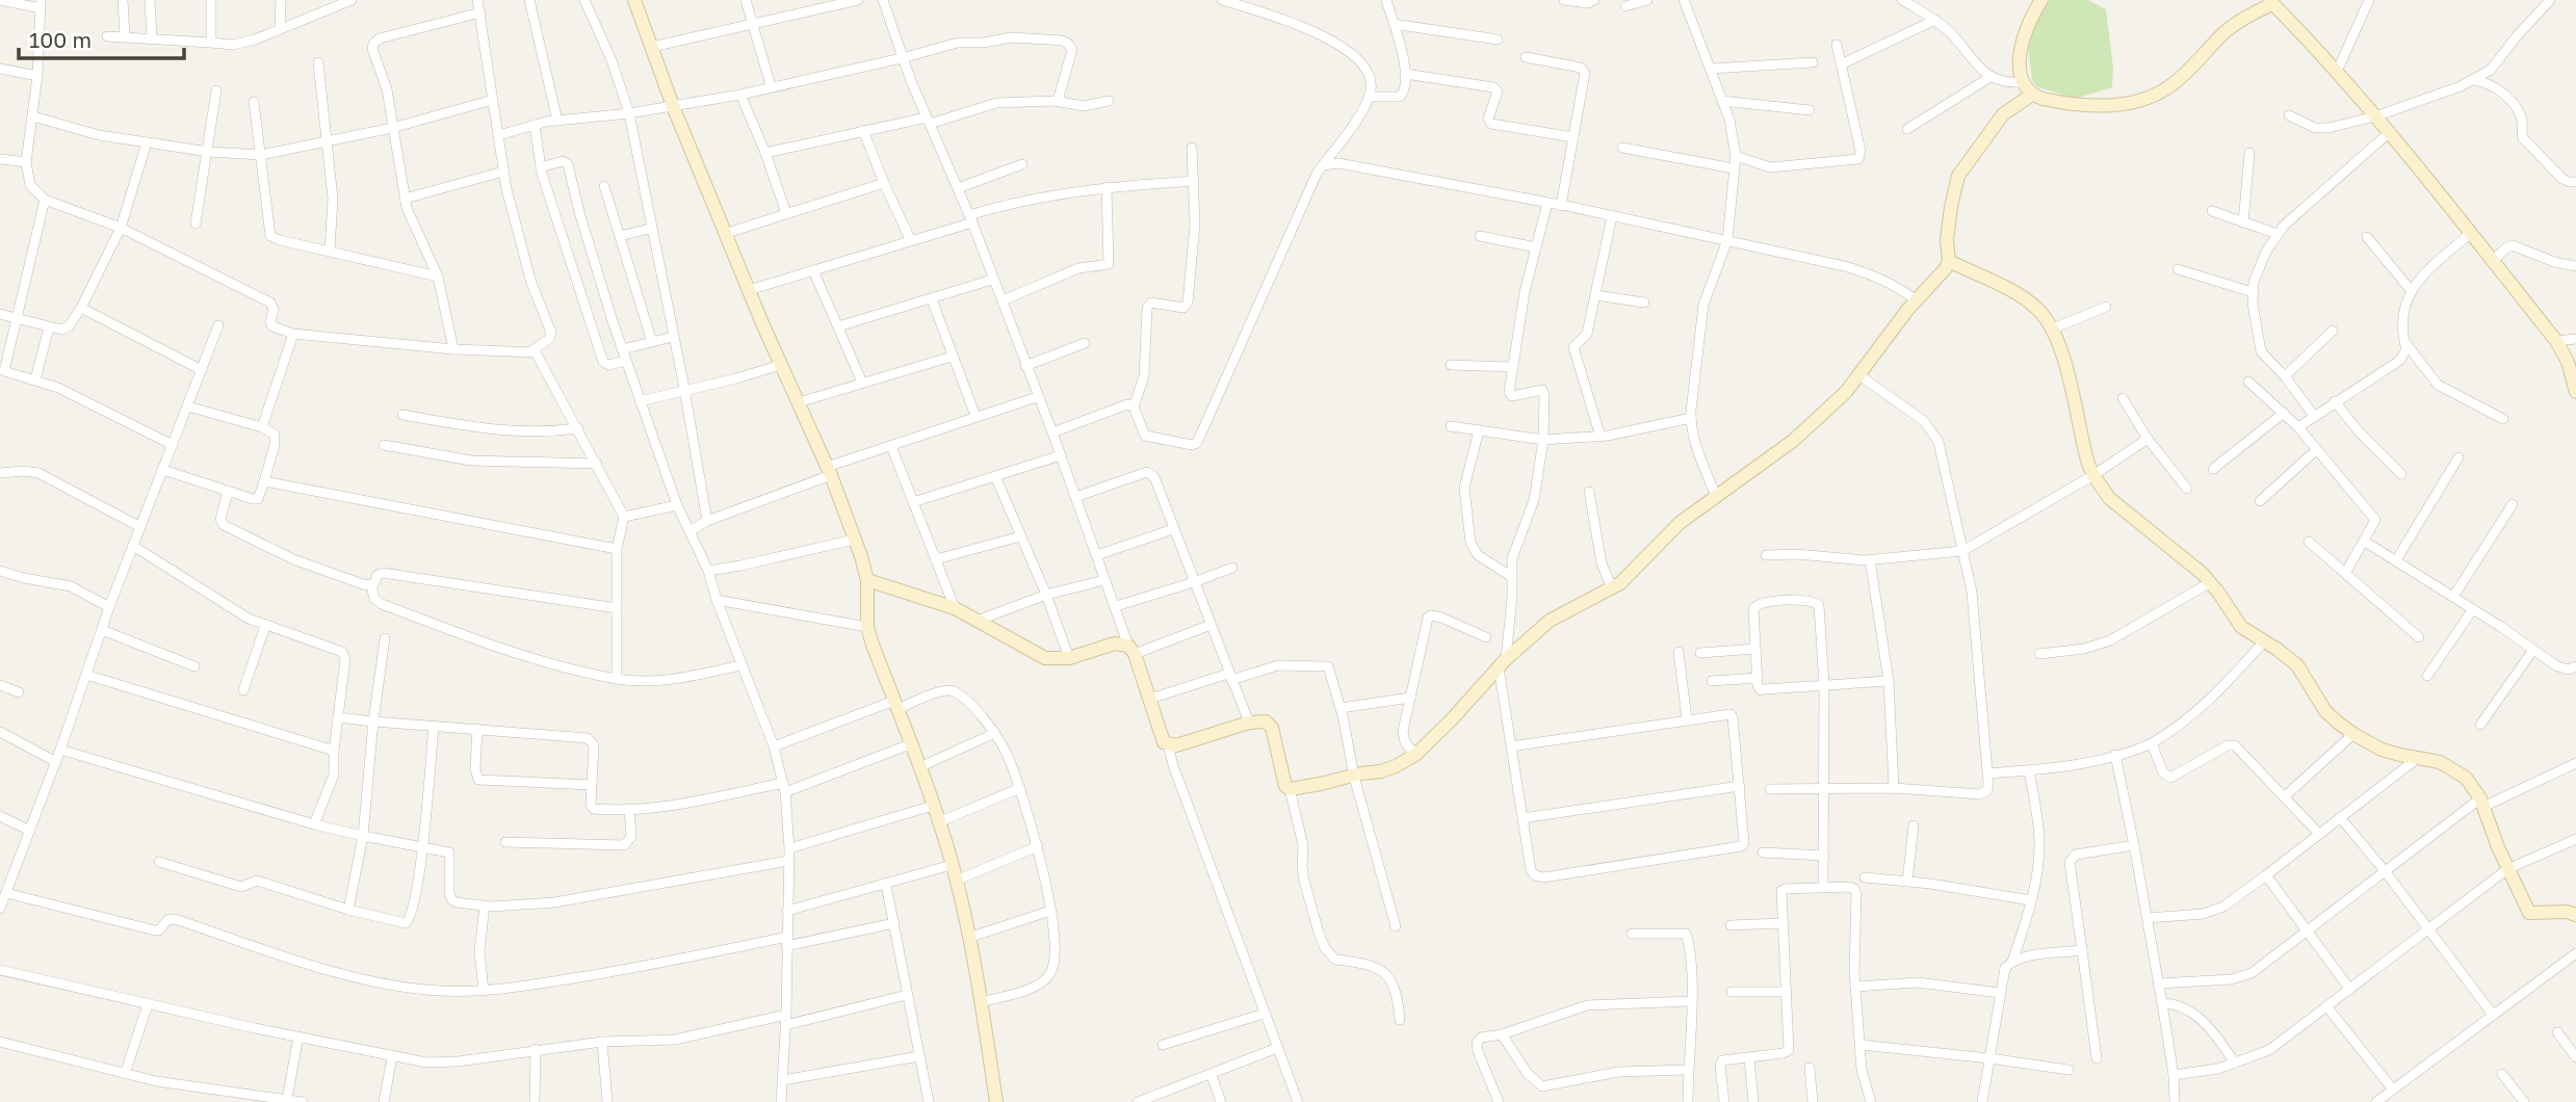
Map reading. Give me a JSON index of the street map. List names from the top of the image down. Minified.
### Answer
{"scale_bar":"100 m"}
